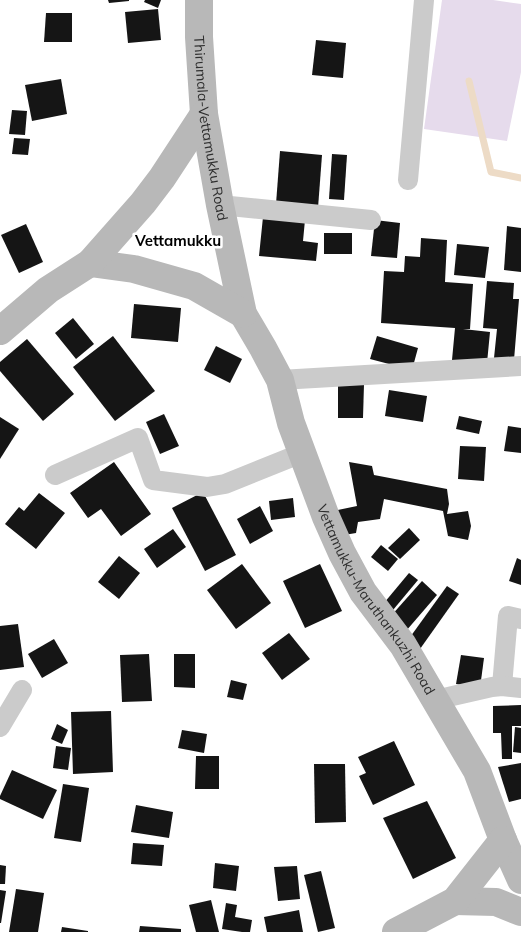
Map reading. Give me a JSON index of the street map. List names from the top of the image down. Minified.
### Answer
{"streets":{"main road":["Thirumala-Vettamukku Road","Vettamukku-Maruthankuzhi Road"]},"crossings":[["Thirumala-Vettamukku Road","Vettamukku-Maruthankuzhi Road"]],"districts":["Vettamukku"]}
